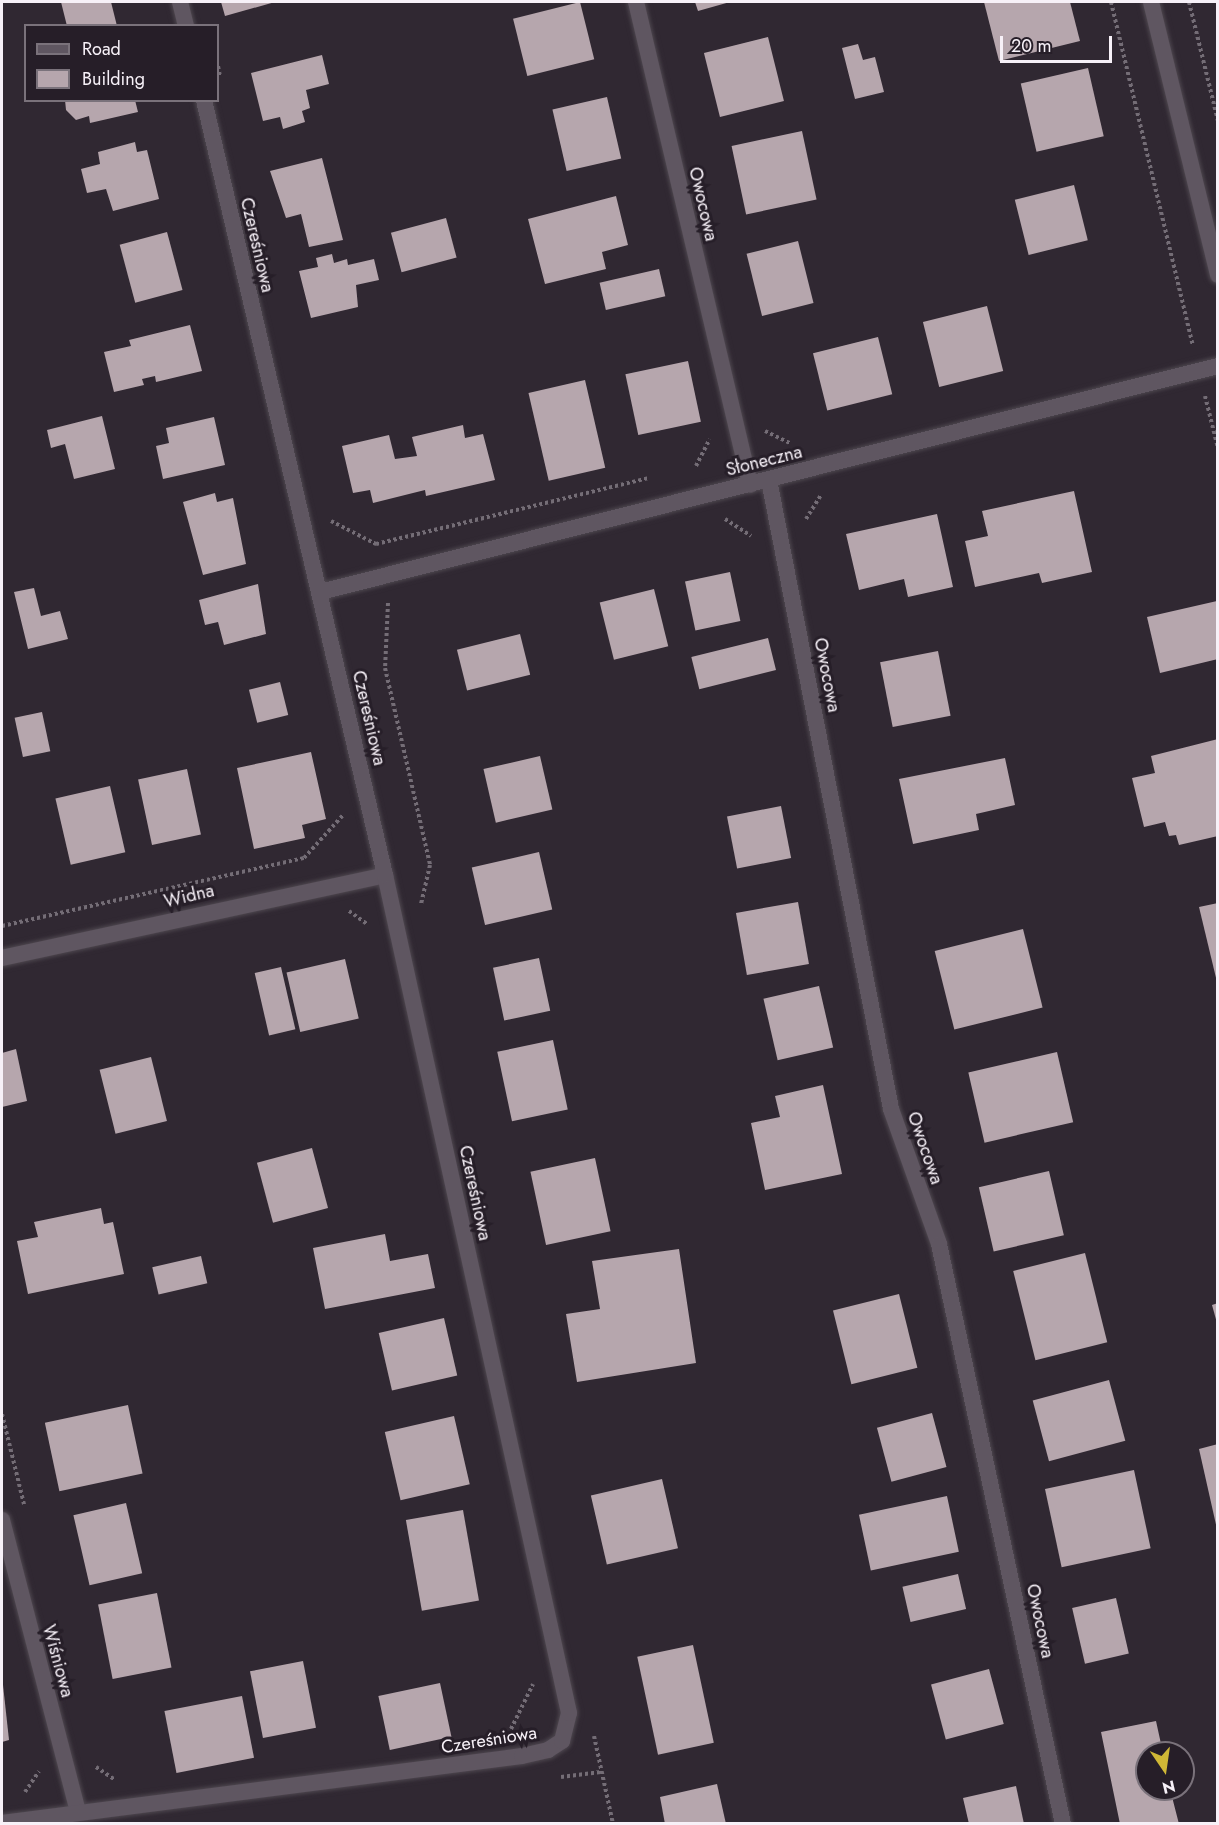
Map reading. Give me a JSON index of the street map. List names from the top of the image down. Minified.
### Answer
{"streets":{"street":["Owocowa","Czereśniowa","Słoneczna","Widna","Wiśniowa"]},"crossings":[["Owocowa","Słoneczna"],["Czereśniowa","Słoneczna"],["Czereśniowa","Widna"],["Czereśniowa","Wiśniowa"]],"legend":["Road","Building"],"scale_bar":"20 m","north":"bottom"}
